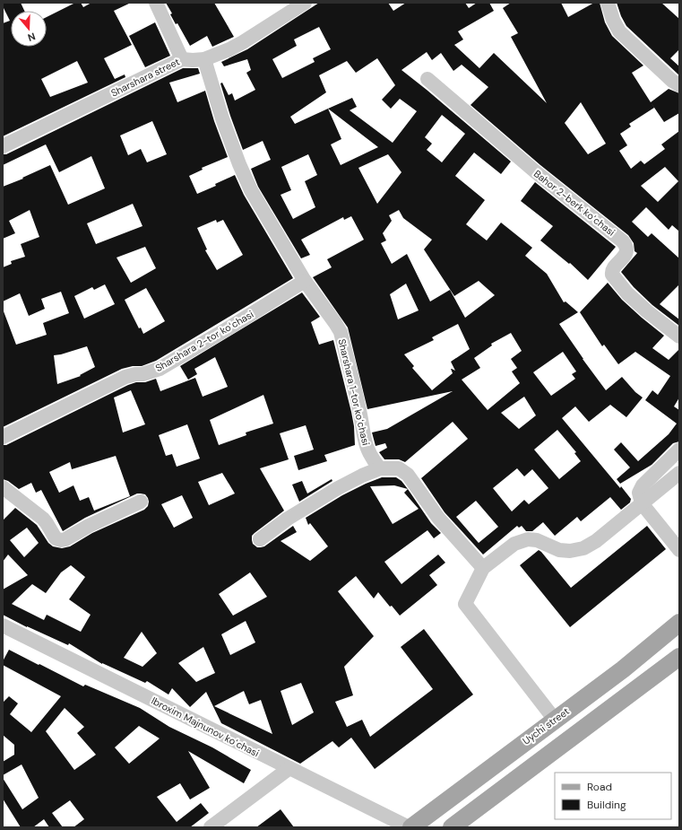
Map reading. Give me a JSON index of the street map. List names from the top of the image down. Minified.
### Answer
{"streets":{"main road":["Uychi street"],"street":["Sharshara street","Bahor 2-berk koʻchasi","Sharshara 2-tor koʻchasi","Sharshara 1-tor koʻchasi","Ibroxim Majnunov koʻchasi"]},"crossings":[["Sharshara street","Sharshara 1-tor koʻchasi"],["Sharshara 2-tor koʻchasi","Sharshara 1-tor koʻchasi"],["Uychi street","Ibroxim Majnunov koʻchasi"]],"legend":["Road","Building"],"north":"bottom"}
